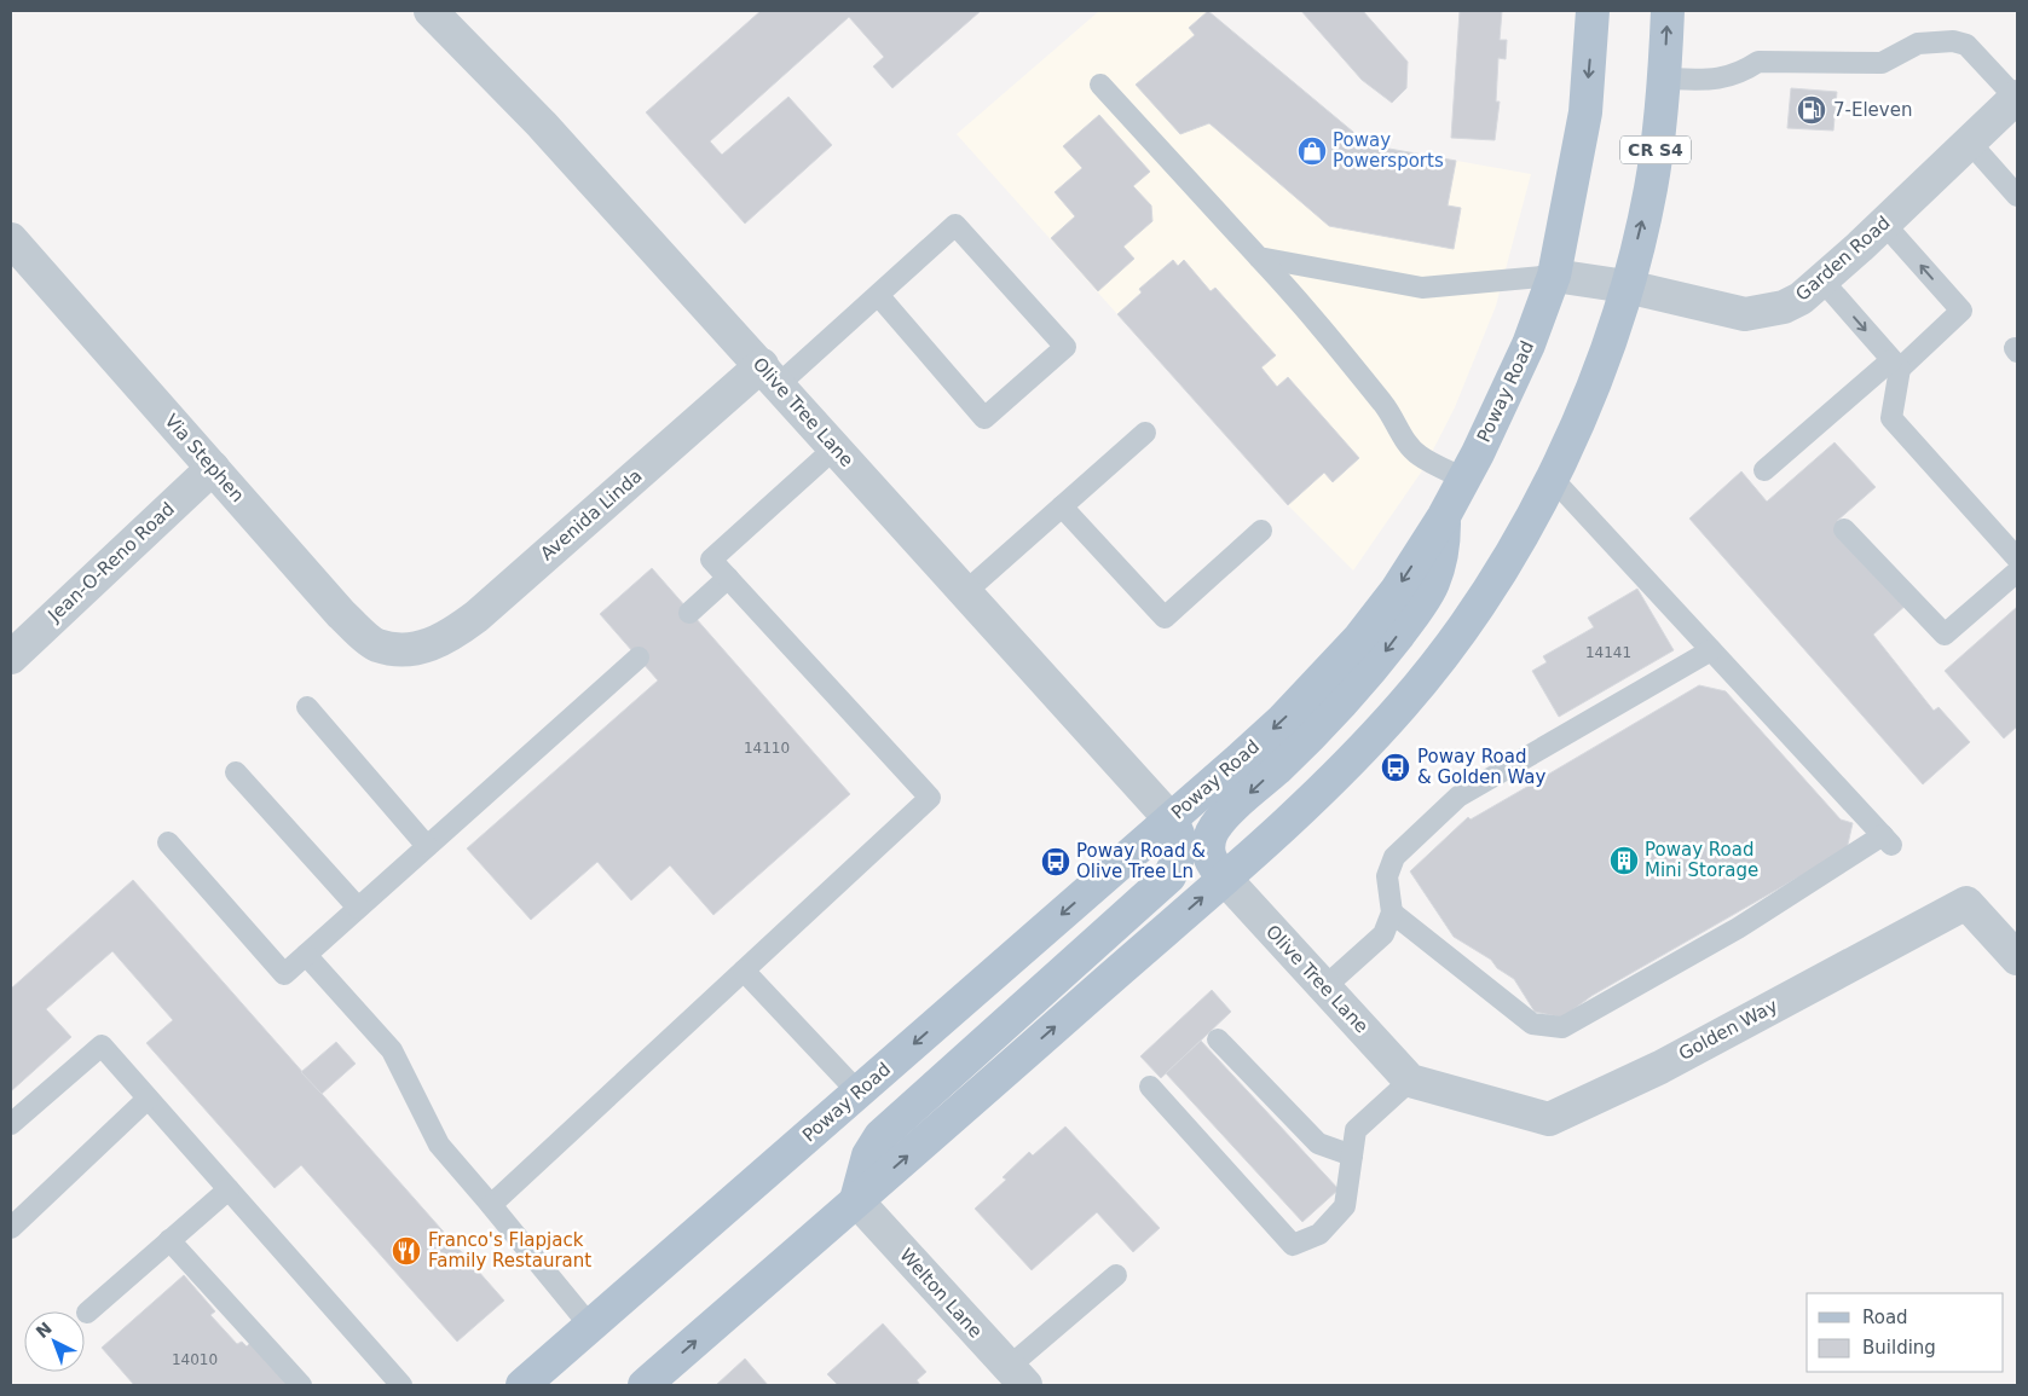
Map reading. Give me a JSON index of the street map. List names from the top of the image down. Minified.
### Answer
{"streets":{"main road":["CR S4","Poway Road"],"street":["Garden Road","Olive Tree Lane","Via Stephen","Avenida Linda","Jean-O-Reno Road","Golden Way","Welton Lane"]},"crossings":[["CR S4","Garden Road"],["CR S4","Olive Tree Lane"],["CR S4","Welton Lane"],["Garden Road","Poway Road"],["Poway Road","Olive Tree Lane"],["Olive Tree Lane","Avenida Linda"],["Olive Tree Lane","Golden Way"],["Via Stephen","Avenida Linda"],["Via Stephen","Jean-O-Reno Road"]],"places":{"fuel station":["7-Eleven"],"shop":["Poway Powersports"],"bus stop":["Poway Road & Golden Way","Poway Road & Olive Tree Ln"],"building":["Poway Road Mini Storage"],"restaurant":["Franco's Flapjack Family Restaurant"]},"house_numbers":["14141","14110","14010"],"legend":["Road","Building"],"north":"top left"}
